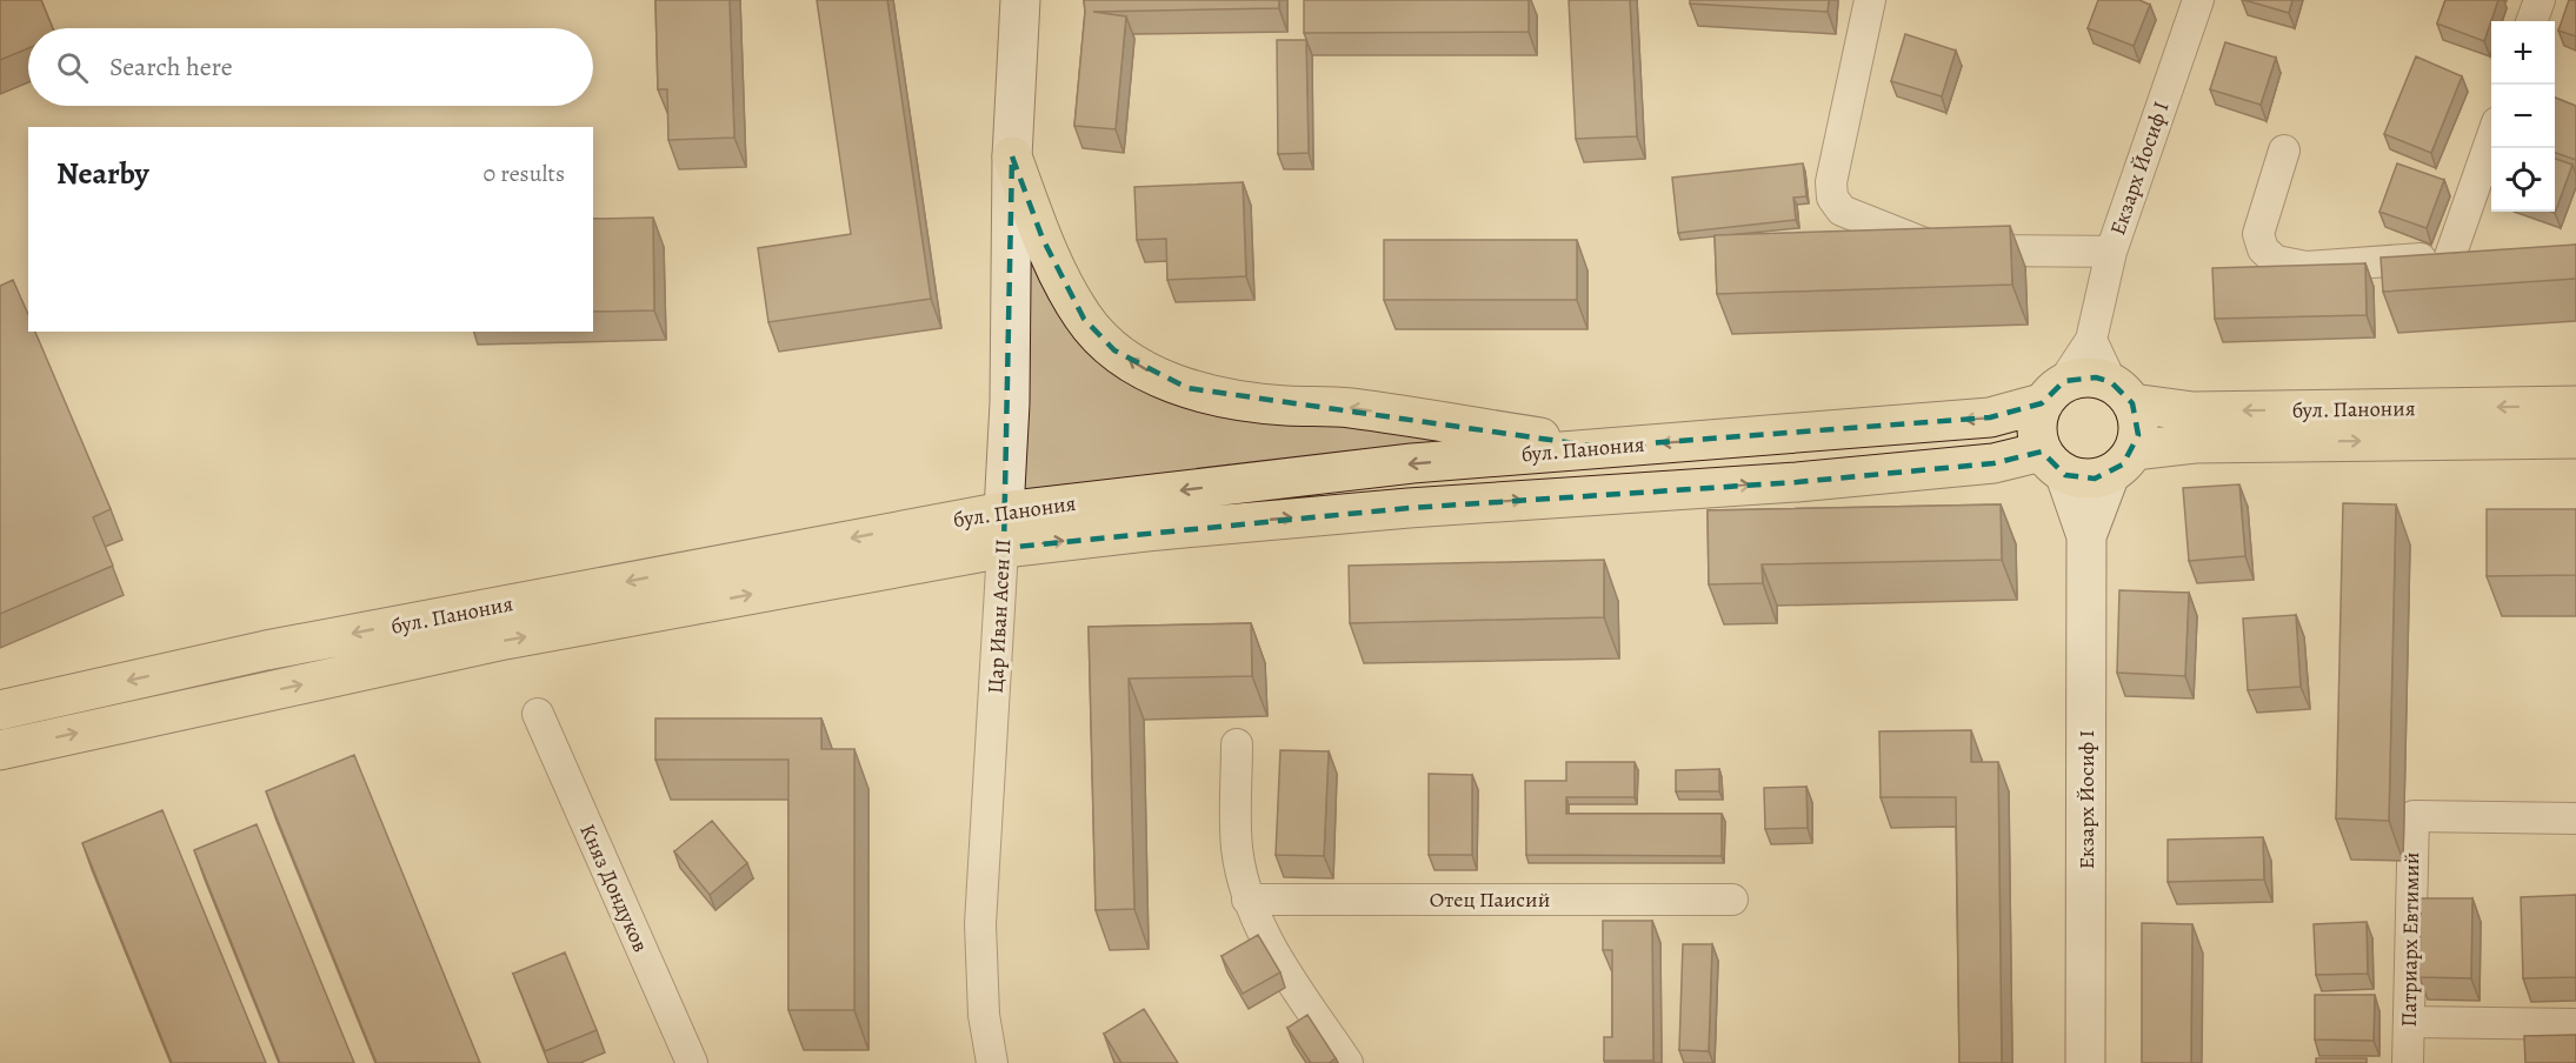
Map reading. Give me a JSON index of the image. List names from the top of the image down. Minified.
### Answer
{"streets":{"main road":["бул. Панония"],"street":["Екзарх Йосиф I","Цар Иван Асен II","Княз Дондуков","Отец Паисий","Патриарх Евтимий"]},"crossings":[["Екзарх Йосиф I","бул. Панония"],["бул. Панония","Цар Иван Асен II"]],"page":{"map_buttons":["+","−"],"search":"Search here","heading":["Nearby","0 results"]}}
